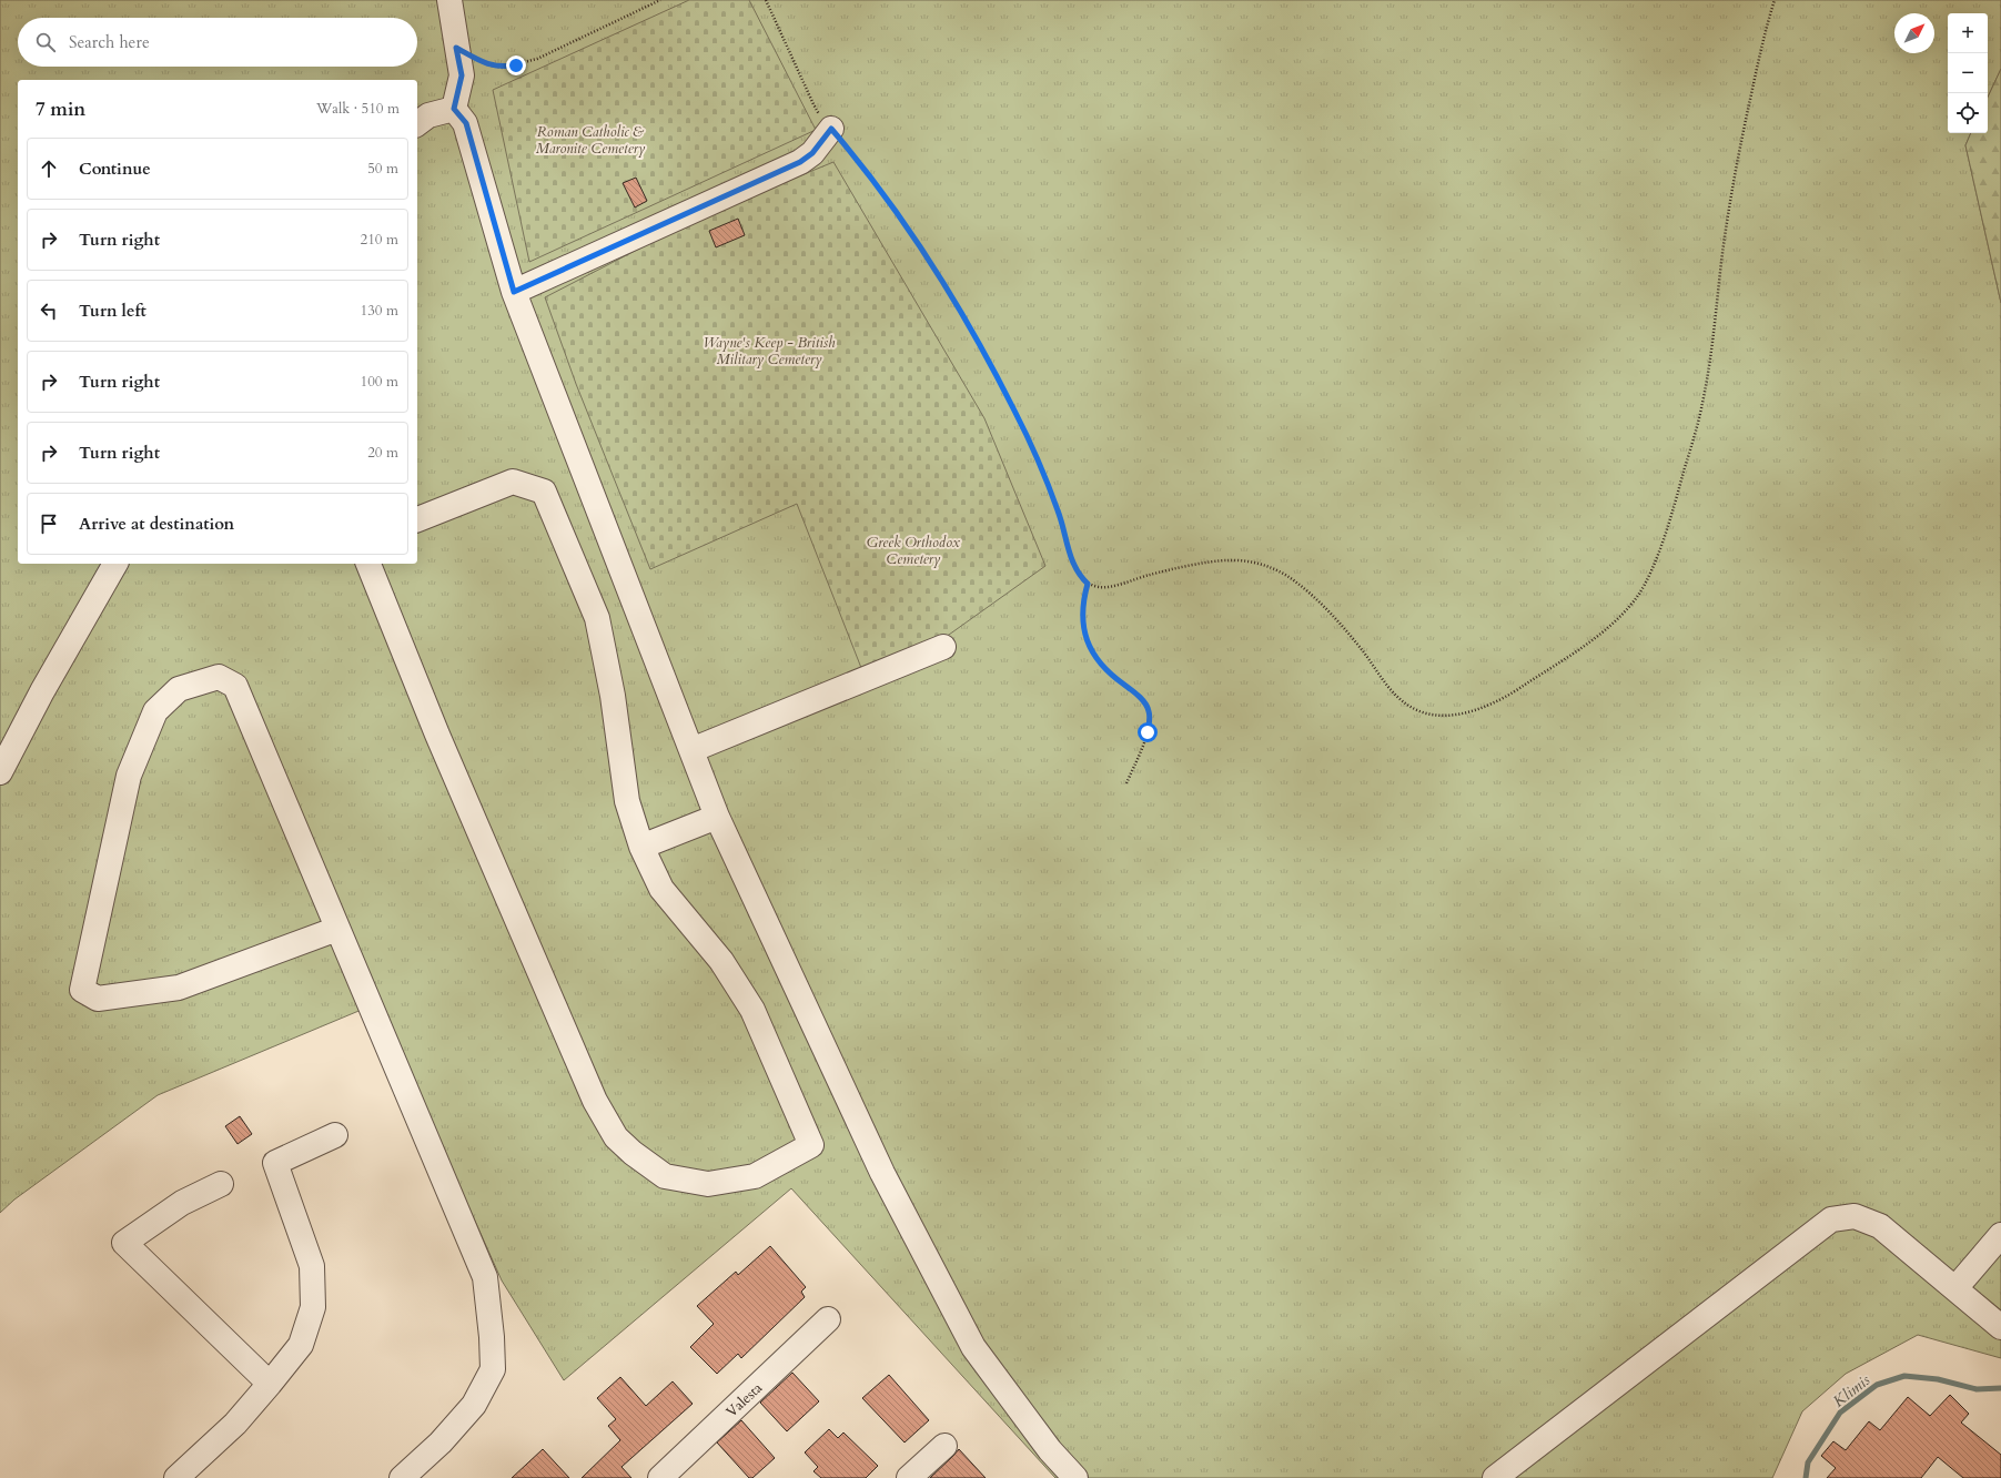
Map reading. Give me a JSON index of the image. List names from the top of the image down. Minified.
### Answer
{"streets":{"street":["Valesta"]},"water":["Klimis"],"parks":["Roman Catholic & Maronite Cemetery","Wayne's Keep - British Military Cemetery","Greek Orthodox Cemetery"],"north":"top right","page":{"map_buttons":["+","−"],"search":"Search here","heading":["7 min","Walk · 510 m"],"list":[["Continue","50 m"],["Turn right","210 m"],["Turn left","130 m"],["Turn right","100 m"],["Turn right","20 m"],"Arrive at destination"]}}
